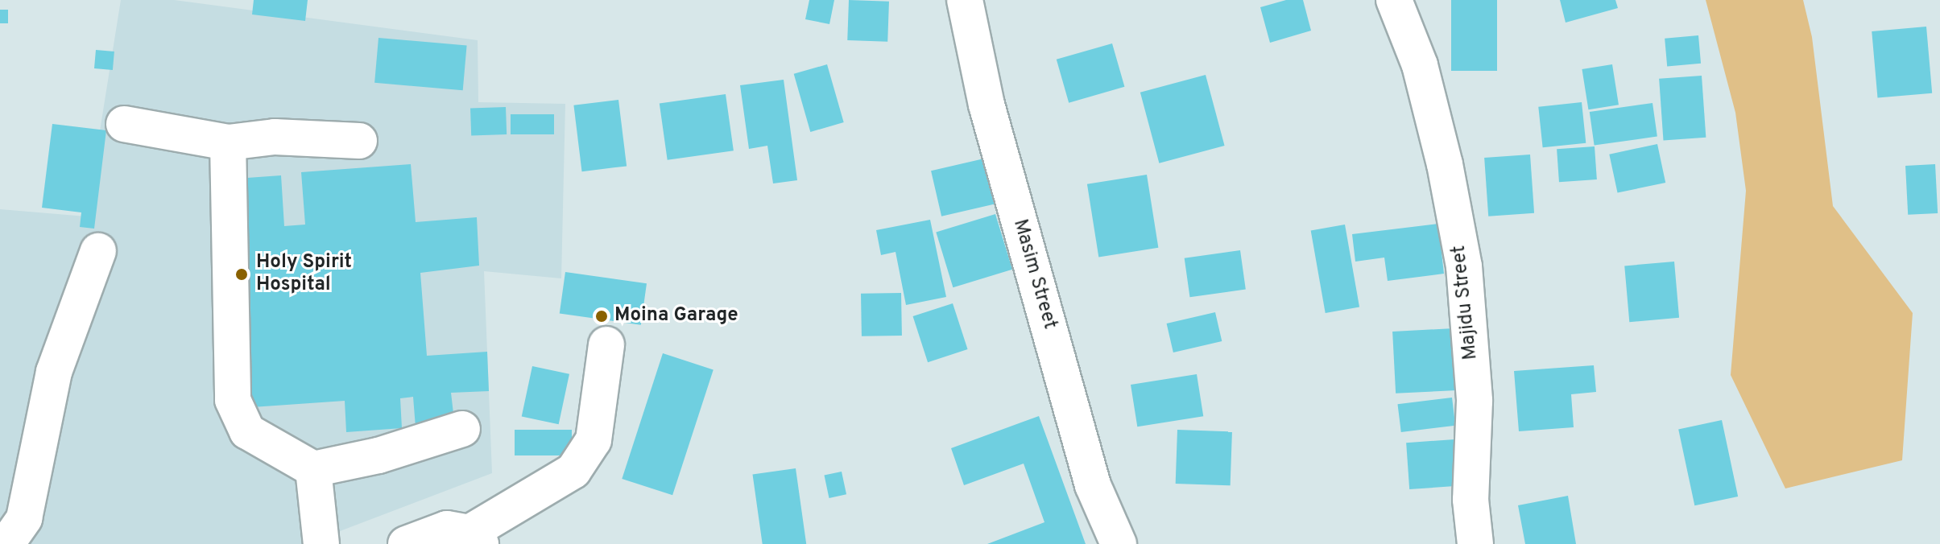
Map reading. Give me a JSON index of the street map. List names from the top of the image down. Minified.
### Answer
{"streets":{"street":["Masim Street","Majidu Street"]},"places":["Holy Spirit Hospital","Moina Garage"]}
